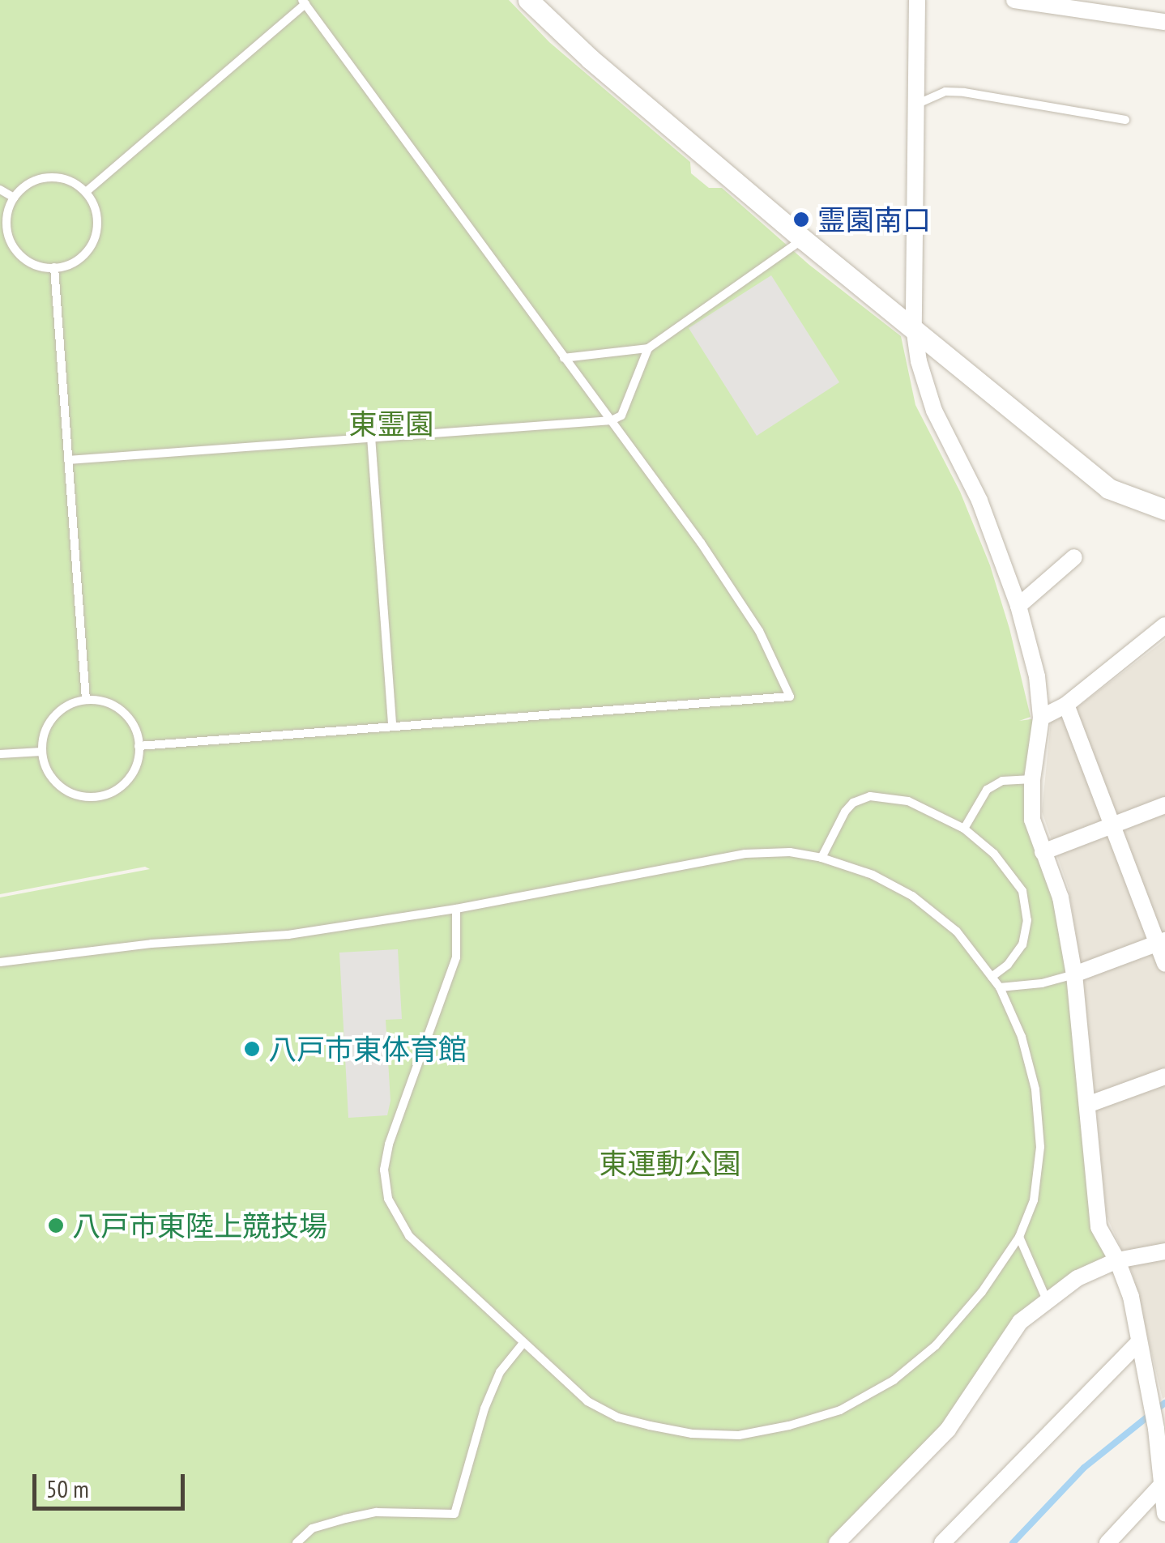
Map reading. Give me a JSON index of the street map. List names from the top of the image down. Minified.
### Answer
{"parks":["東霊園","東運動公園"],"places":["霊園南口","八戸市東体育館","八戸市東陸上競技場"],"scale_bar":"50 m"}
